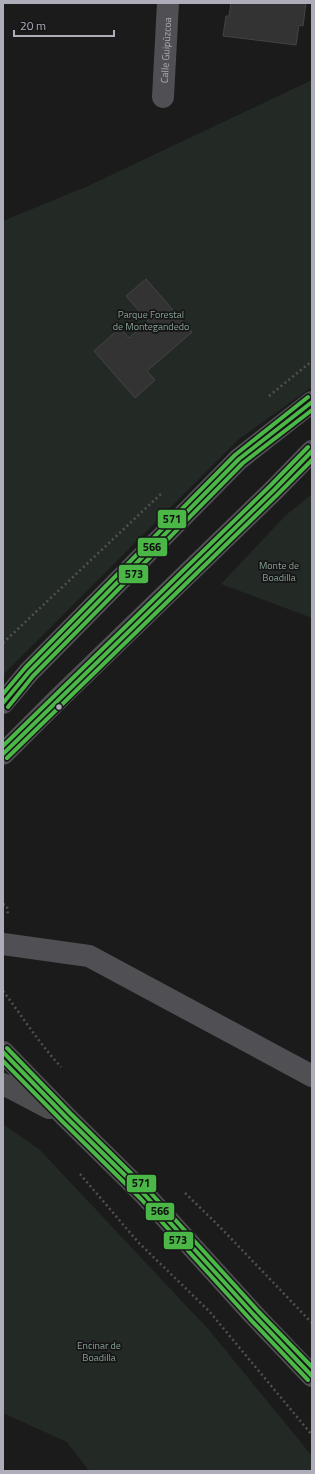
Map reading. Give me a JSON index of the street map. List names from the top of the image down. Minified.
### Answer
{"streets":{"street":["Calle Guipúzcoa"]},"parks":["Parque Forestal de Montegandedo","Monte de Boadilla","Encinar de Boadilla"],"lines":["transit line 571","transit line 566","transit line 573"],"scale_bar":"20 m"}
